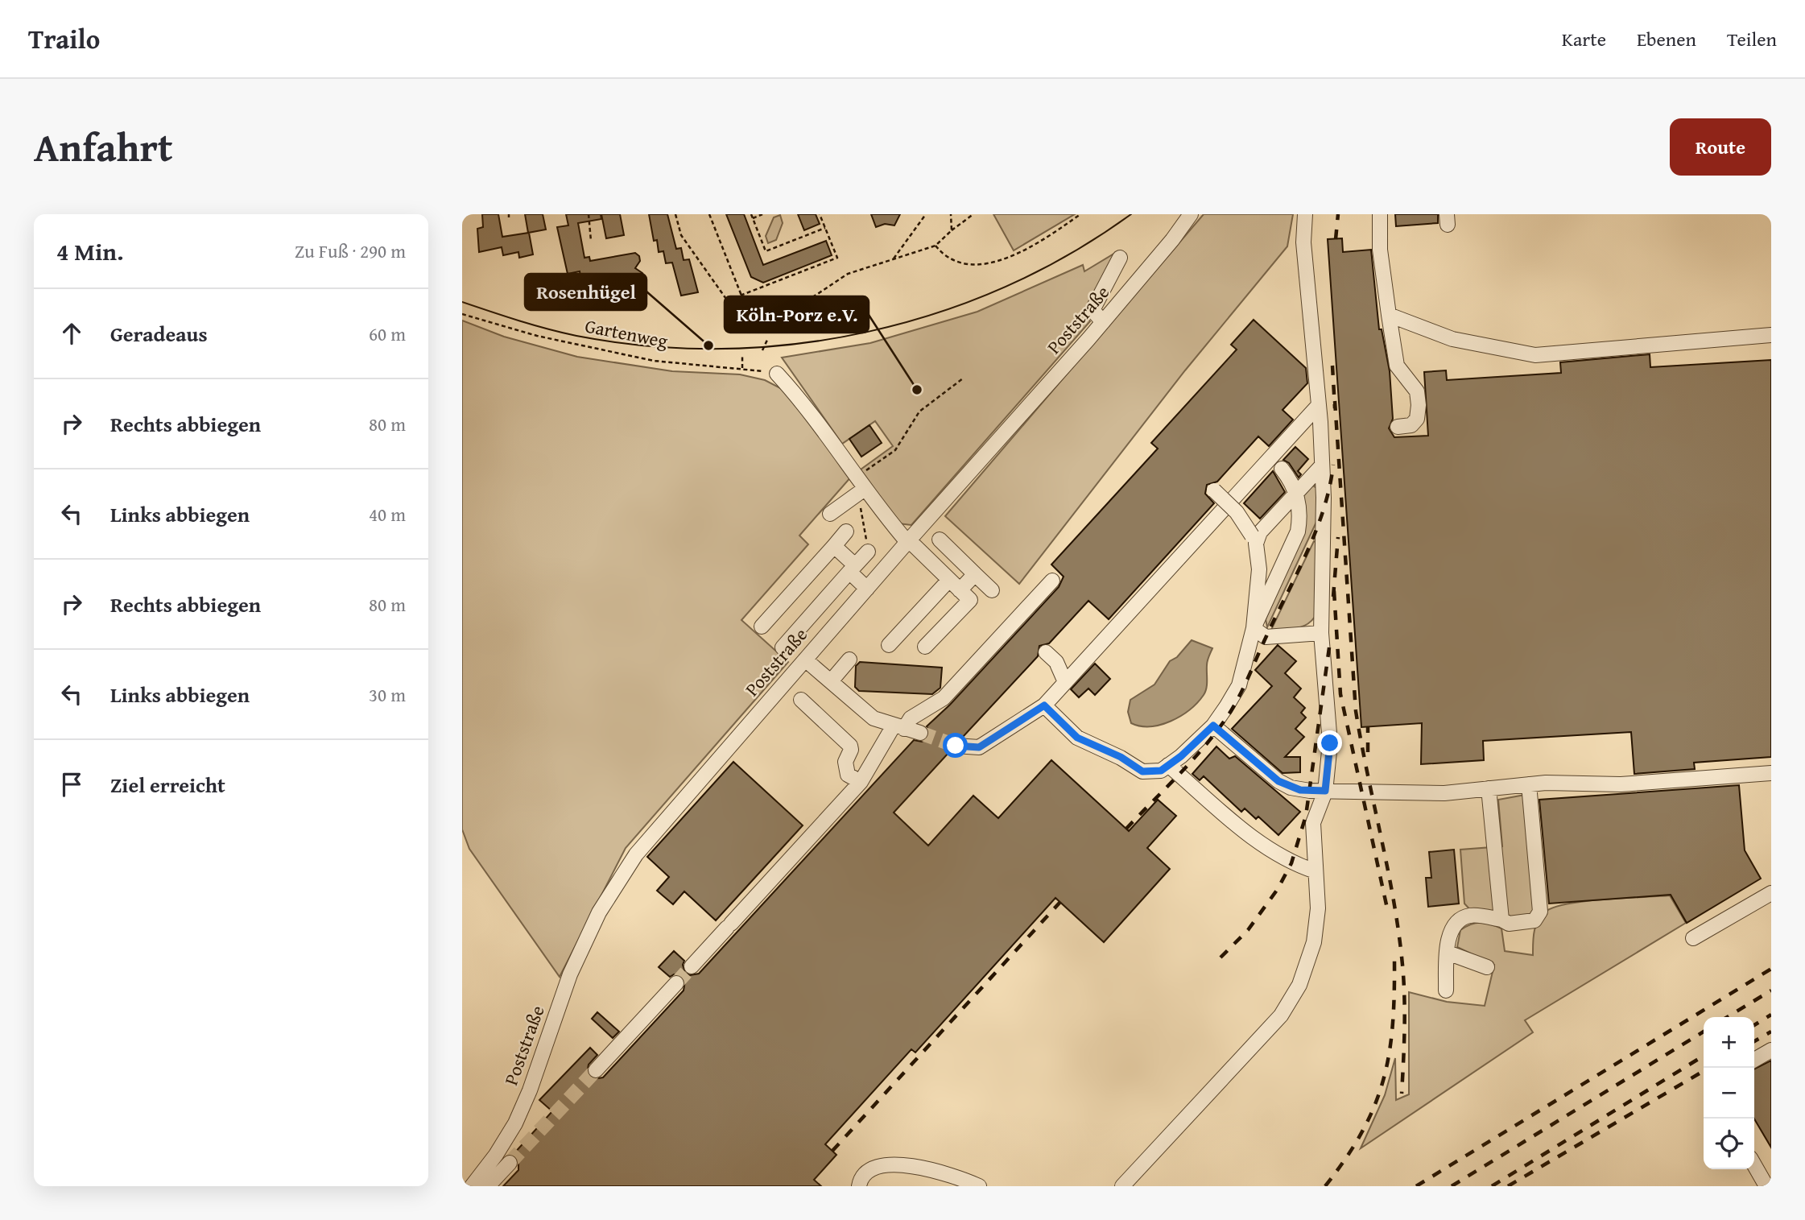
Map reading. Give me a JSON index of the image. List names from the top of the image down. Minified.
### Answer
{"streets":{"street":["Poststraße"],"path":["Gartenweg"]},"places":["Rosenhügel","Köln-Porz e.V."],"page":{"header":"Trailo","nav":["Karte","Ebenen","Teilen"],"title":"Anfahrt","buttons":"Route","heading":["4 Min.","Zu Fuß · 290 m"],"list":[["Geradeaus","60 m"],["Rechts abbiegen","80 m"],["Links abbiegen","40 m"],["Rechts abbiegen","80 m"],["Links abbiegen","30 m"],"Ziel erreicht"],"map_buttons":["+","−"]}}
